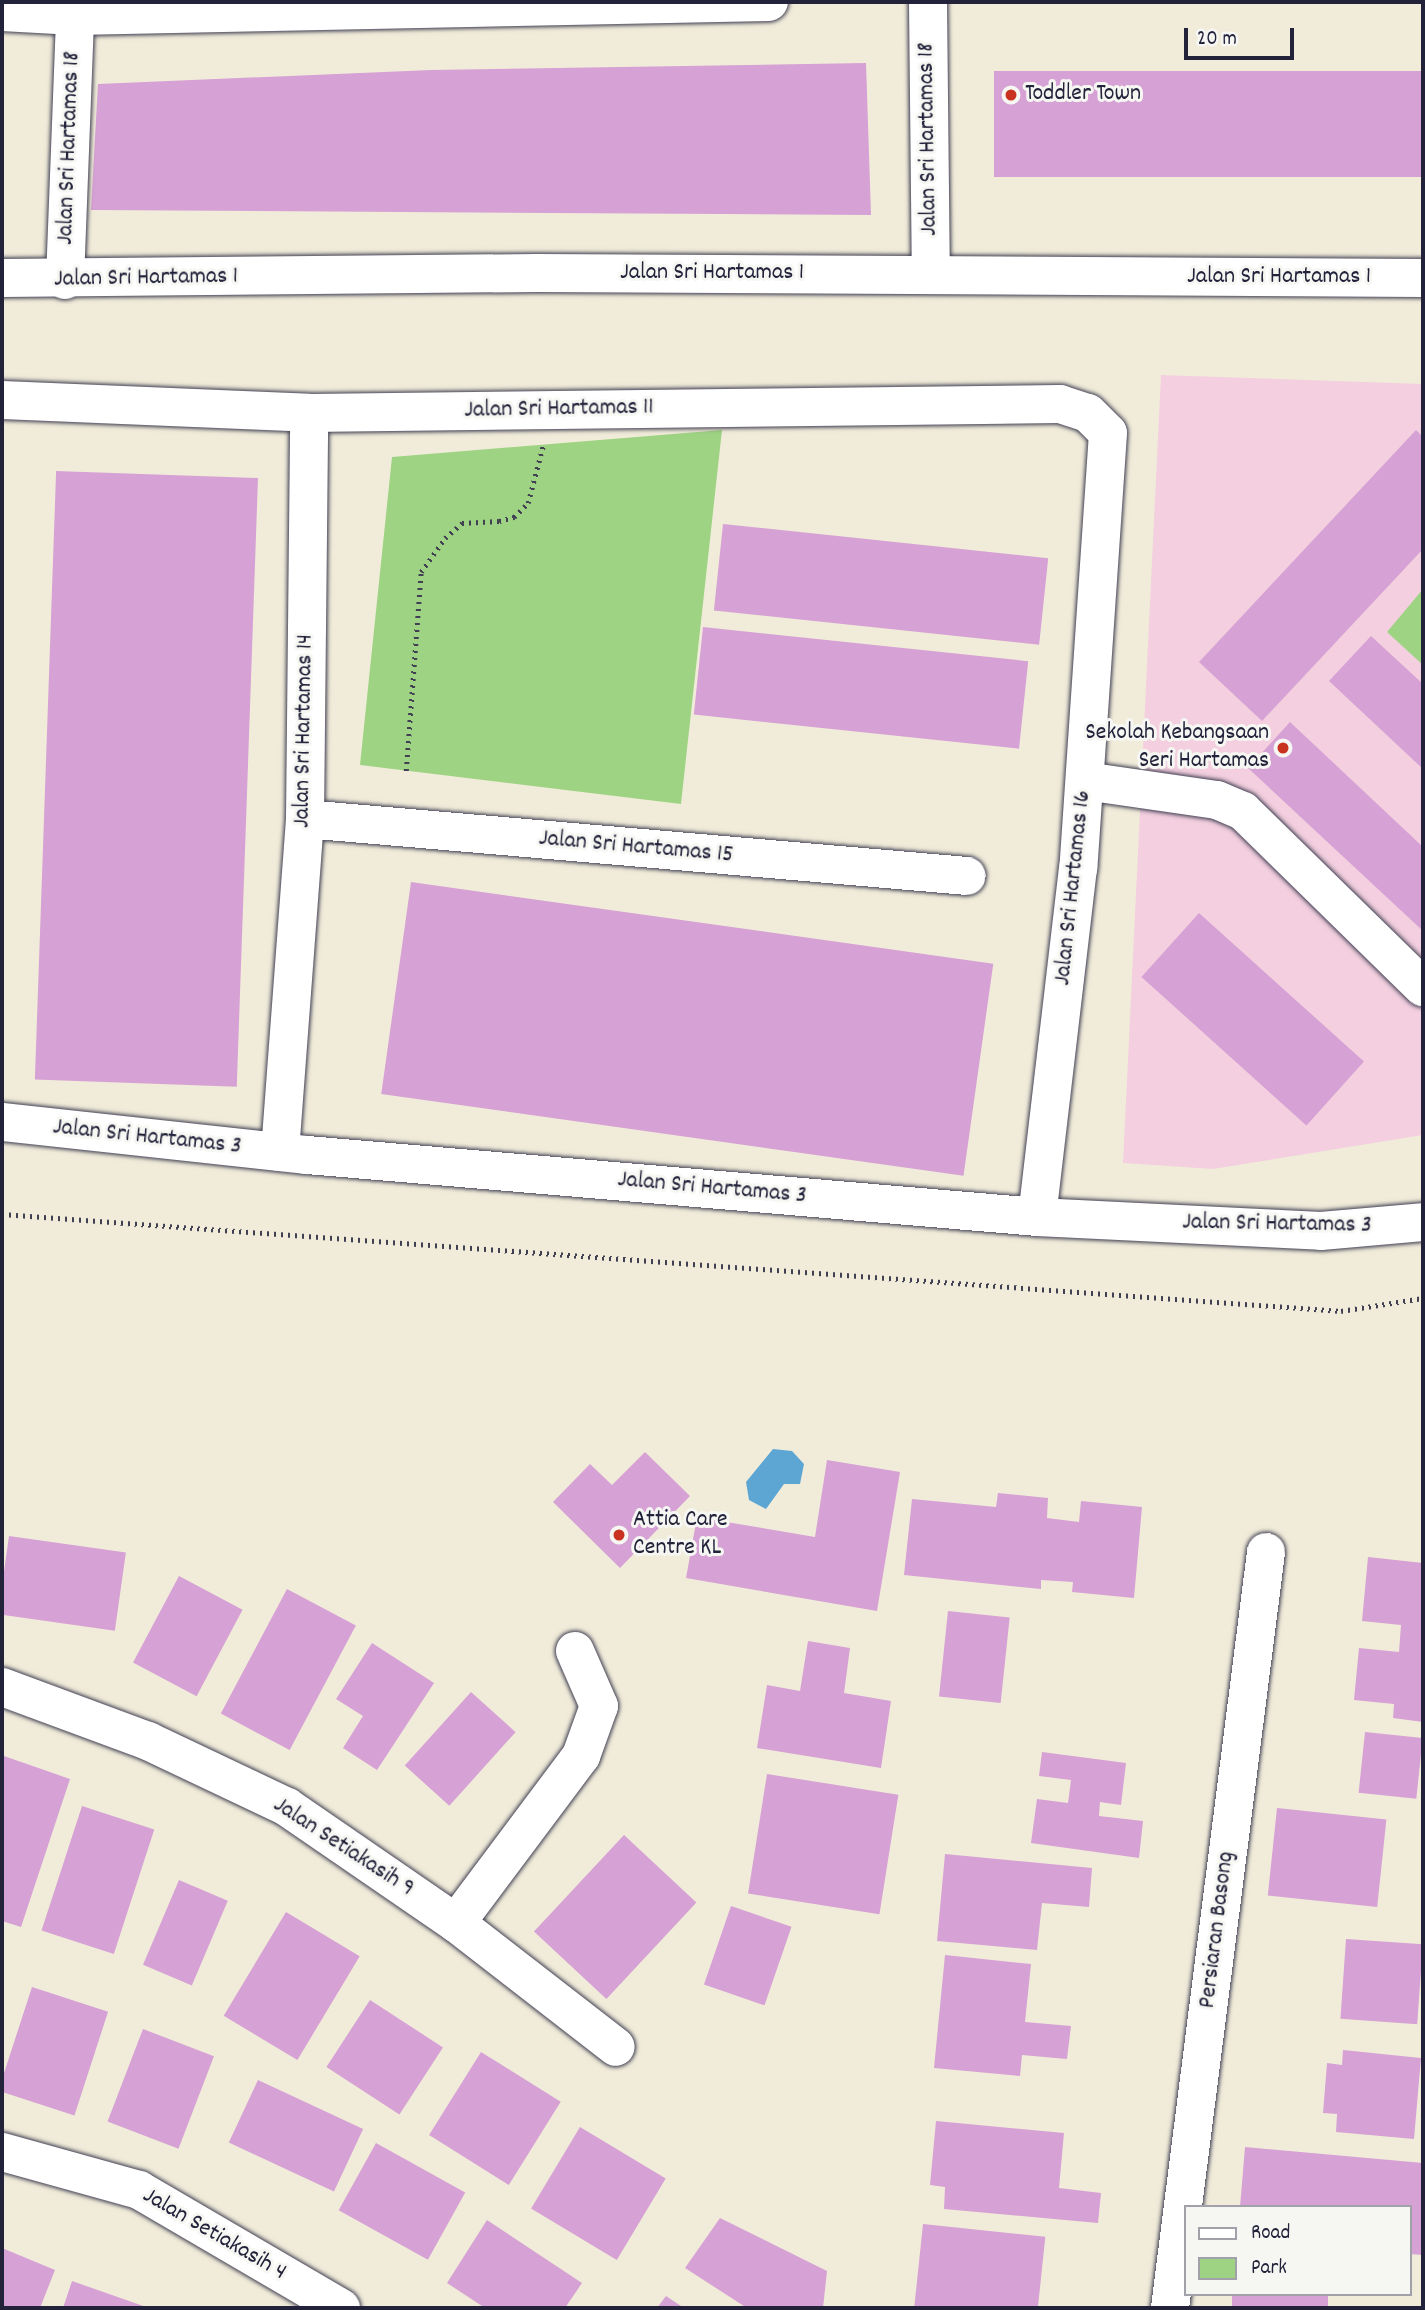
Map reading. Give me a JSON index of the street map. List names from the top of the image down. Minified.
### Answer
{"streets":{"street":["Jalan Sri Hartamas 18","Jalan Sri Hartamas 1","Jalan Sri Hartamas 11","Jalan Sri Hartamas 14","Jalan Sri Hartamas 15","Jalan Sri Hartamas 16","Jalan Sri Hartamas 3","Jalan Setiakasih 9","Persiaran Basong","Jalan Setiakasih 4"]},"crossings":[["Jalan Sri Hartamas 18","Jalan Sri Hartamas 1"],["Jalan Sri Hartamas 11","Jalan Sri Hartamas 14"],["Jalan Sri Hartamas 11","Jalan Sri Hartamas 16"],["Jalan Sri Hartamas 14","Jalan Sri Hartamas 15"],["Jalan Sri Hartamas 14","Jalan Sri Hartamas 3"],["Jalan Sri Hartamas 16","Jalan Sri Hartamas 3"]],"places":["Toddler Town","Sekolah Kebangsaan Seri Hartamas","Attia Care Centre KL"],"legend":["Road","Park"],"scale_bar":"20 m"}
